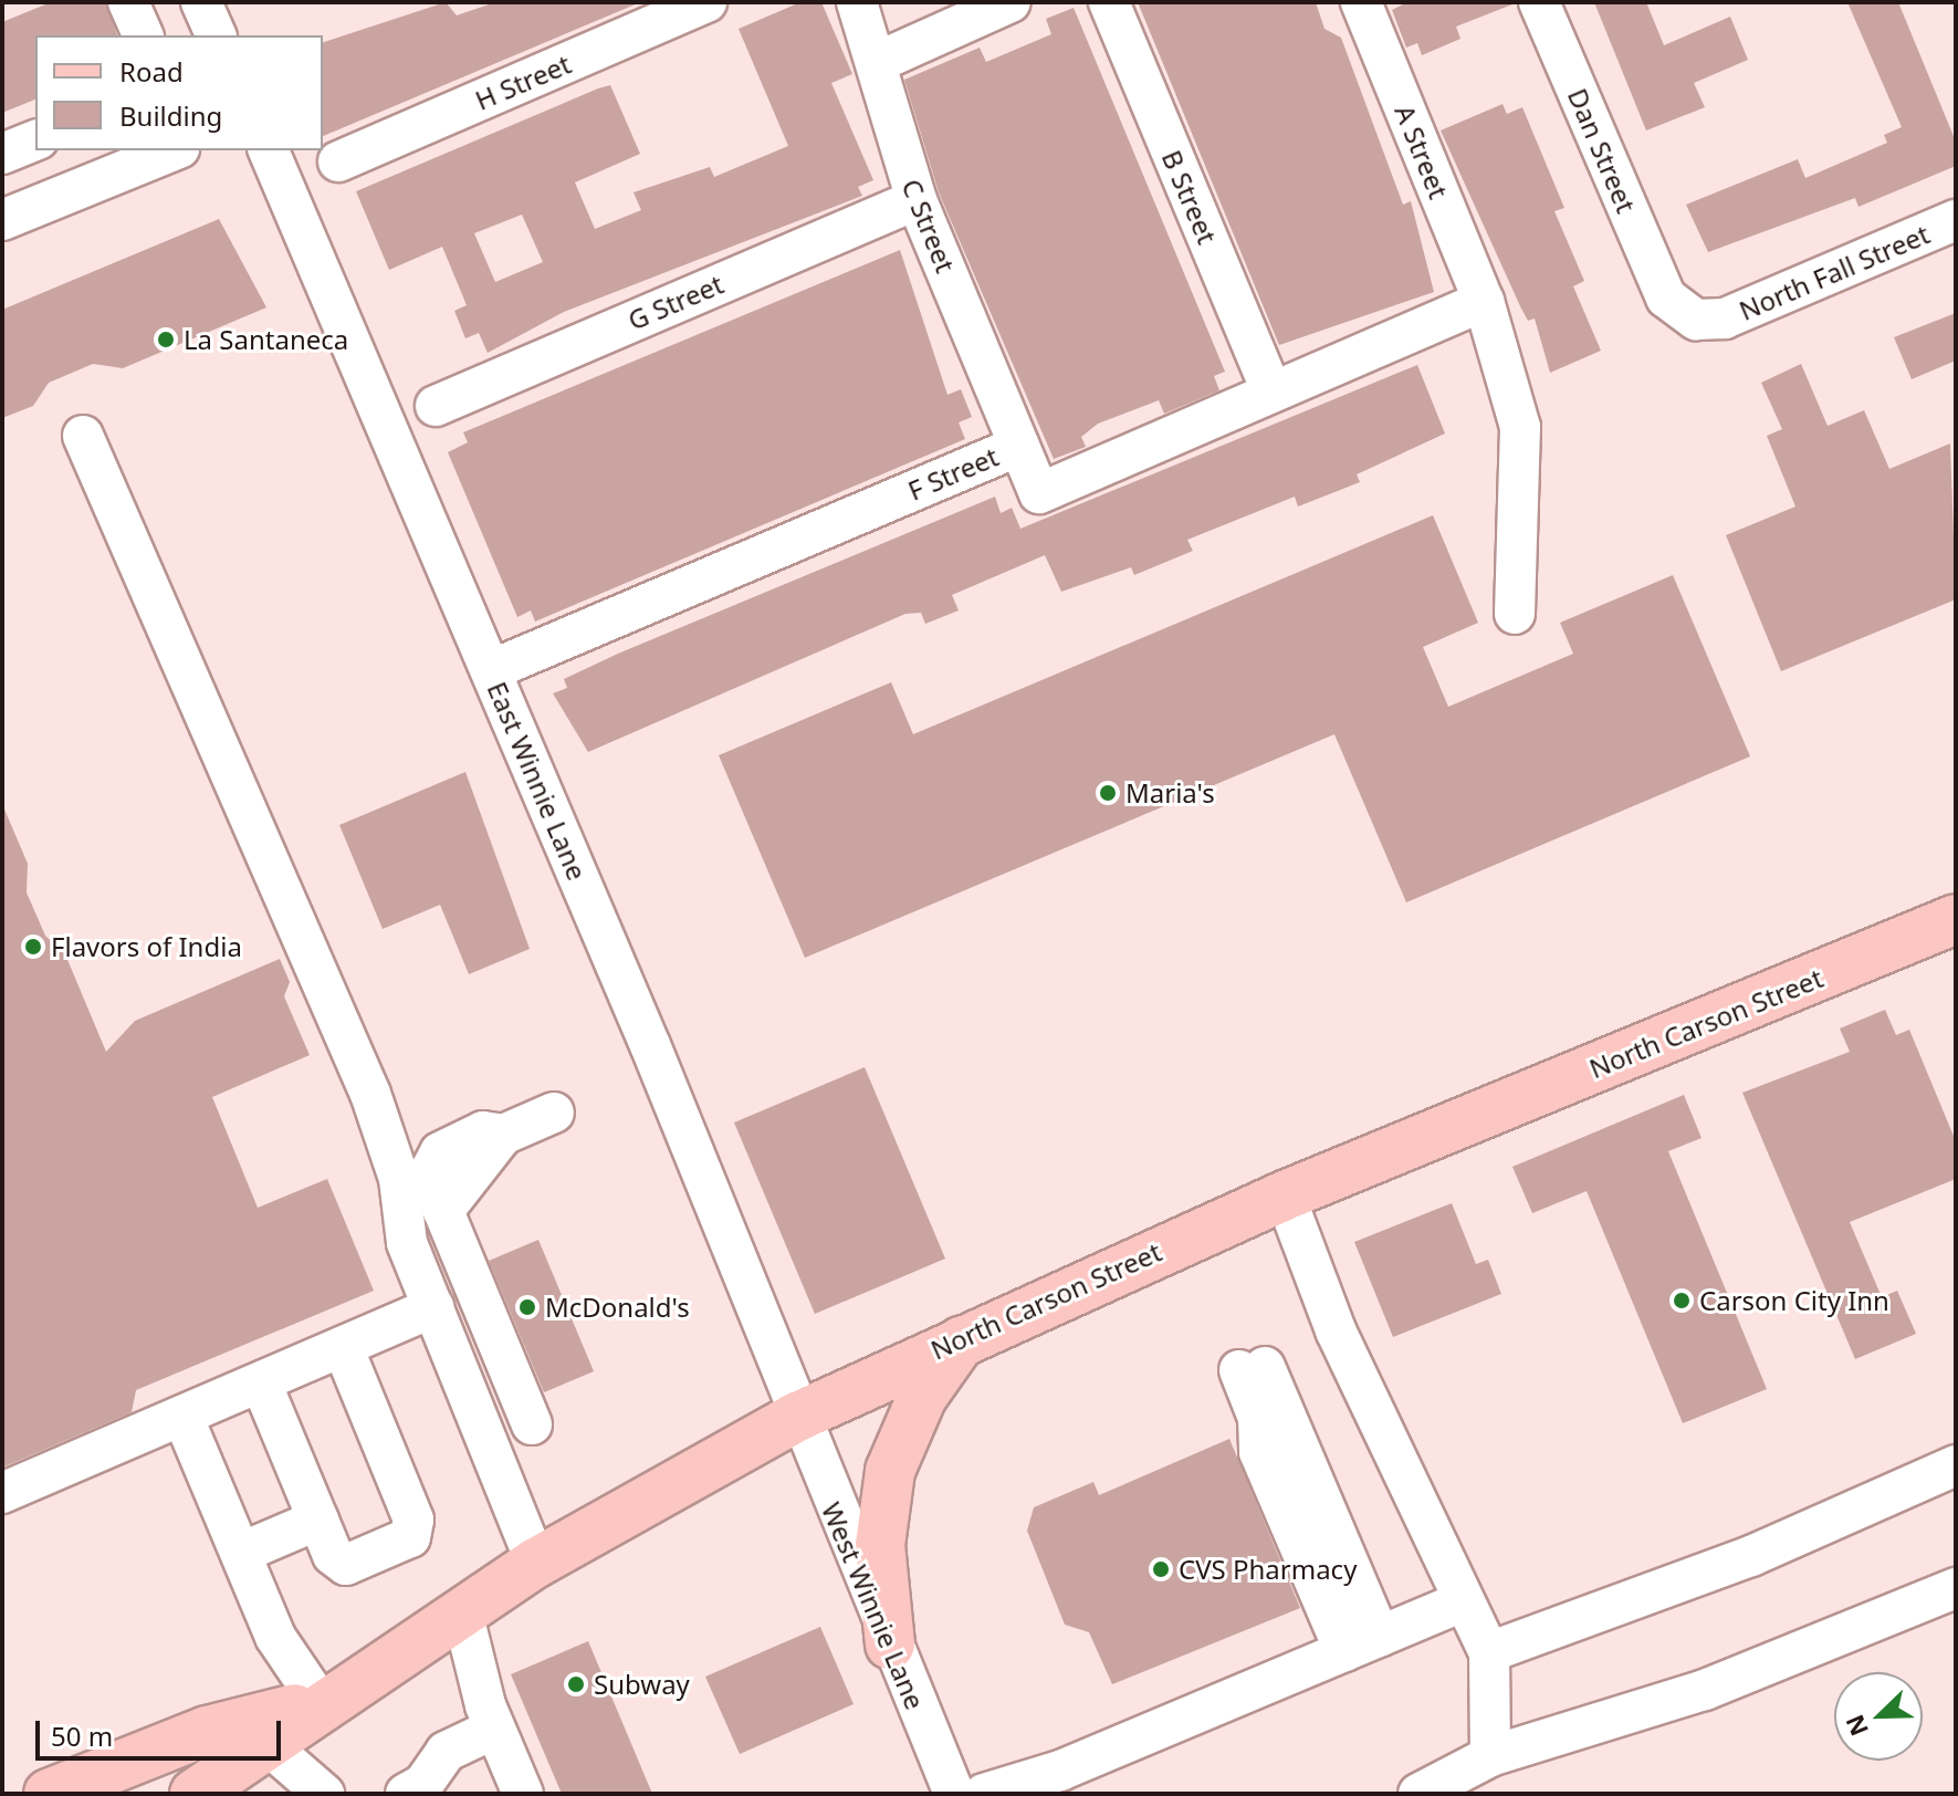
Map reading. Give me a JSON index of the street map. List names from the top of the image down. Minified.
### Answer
{"streets":{"main road":["North Carson Street"],"street":["H Street","Dan Street","A Street","B Street","C Street","North Fall Street","G Street","F Street","East Winnie Lane","West Winnie Lane"]},"crossings":[["Dan Street","North Fall Street"],["A Street","F Street"],["B Street","F Street"],["C Street","G Street"],["C Street","F Street"],["F Street","East Winnie Lane"],["East Winnie Lane","North Carson Street"],["East Winnie Lane","West Winnie Lane"],["North Carson Street","West Winnie Lane"]],"places":["La Santaneca","Maria's","Flavors of India","Carson City Inn","McDonald's","CVS Pharmacy","Subway"],"legend":["Road","Building"],"scale_bar":"50 m","north":"bottom left"}
